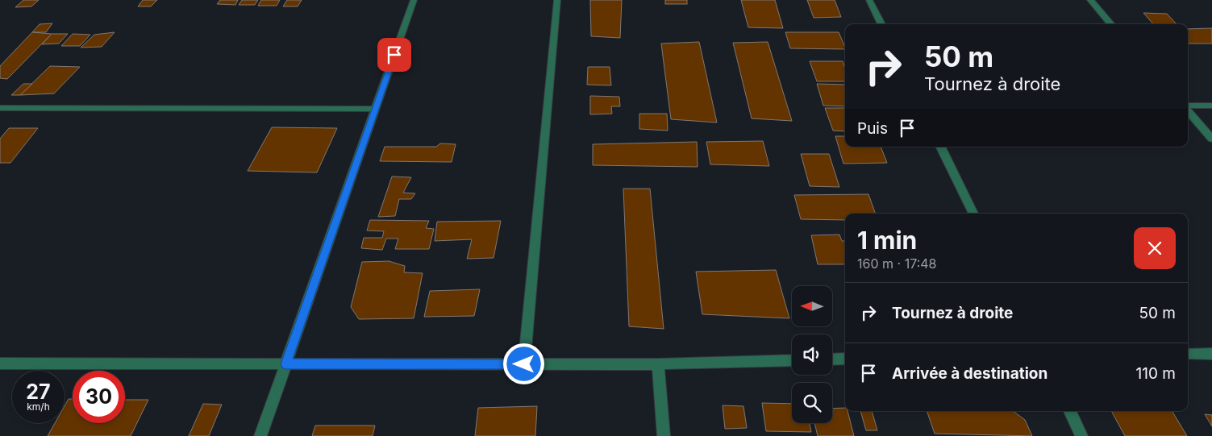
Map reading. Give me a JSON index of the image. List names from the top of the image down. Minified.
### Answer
{"north":"left","page":{"turn":["50 m","Tournez à droite"],"then":"Puis","heading":["1 min","160 m · 17:48"],"list":[{"name":"Tournez à droite","value":"50 m"},{"name":"Arrivée à destination","value":"110 m"}],"speed":"27 km/h","limit":"30"}}
